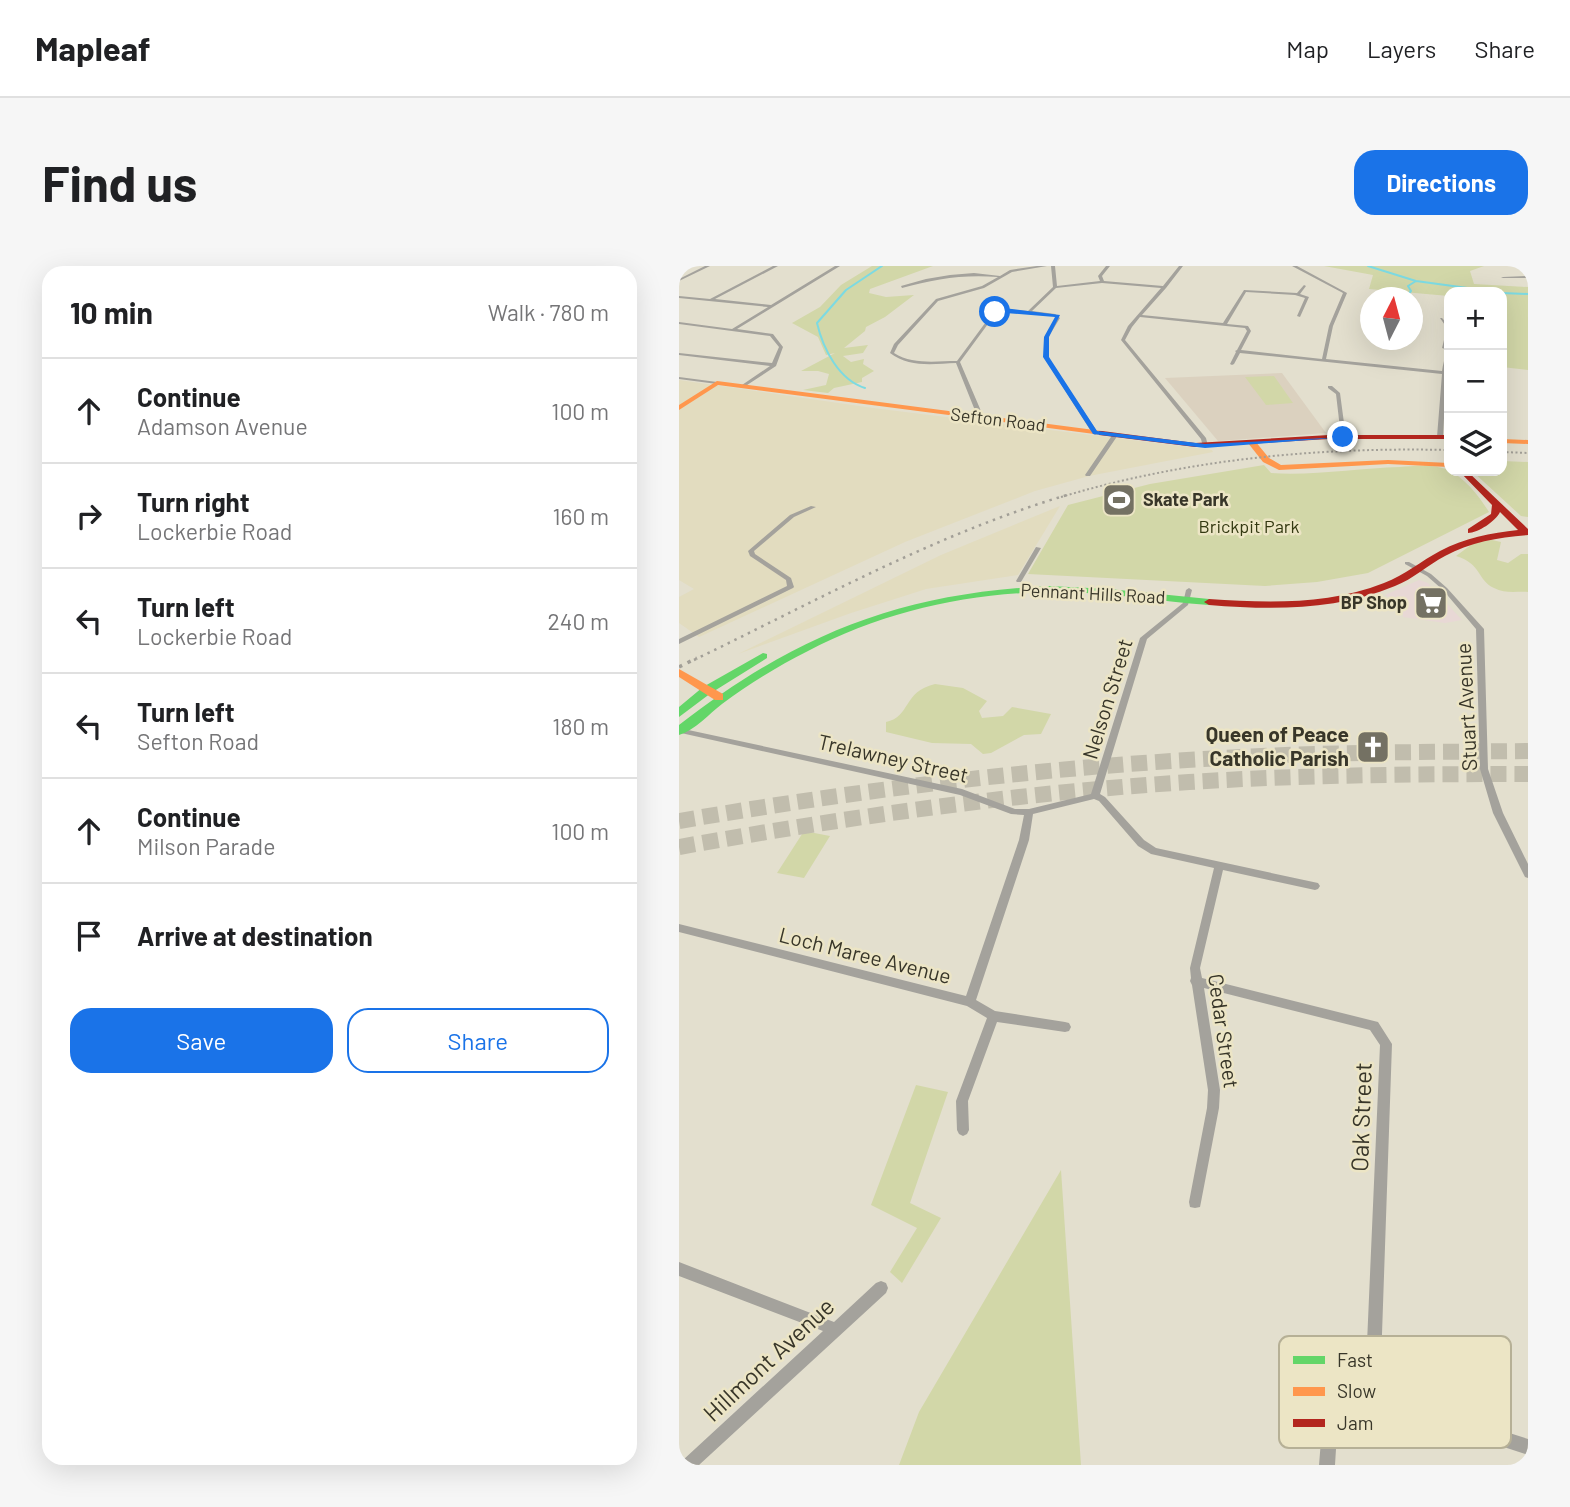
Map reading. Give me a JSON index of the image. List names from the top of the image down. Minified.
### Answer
{"streets":{"main road":["Sefton Road","Pennant Hills Road"],"street":["Nelson Street","Stuart Avenue","Trelawney Street","Loch Maree Avenue","Cedar Street","Oak Street","Hillmont Avenue"]},"crossings":[["Pennant Hills Road","Nelson Street"],["Pennant Hills Road","Stuart Avenue"],["Pennant Hills Road","Trelawney Street"],["Nelson Street","Trelawney Street"],["Trelawney Street","Loch Maree Avenue"],["Cedar Street","Oak Street"]],"parks":["Brickpit Park"],"places":{"sports":["Skate Park"],"supermarket":["BP Shop"],"church":["Queen of Peace Catholic Parish"]},"legend":["Fast","Slow","Jam"],"north":"top","page":{"header":"Mapleaf","nav":["Map","Layers","Share"],"buttons":["Directions",["Save","Share"]],"title":"Find us","heading":["10 min","Walk · 780 m"],"map_buttons":["+","−"],"list":[["Continue","Adamson Avenue","100 m"],["Turn right","Lockerbie Road","160 m"],["Turn left","Lockerbie Road","240 m"],["Turn left","Sefton Road","180 m"],["Continue","Milson Parade","100 m"],"Arrive at destination"]}}
